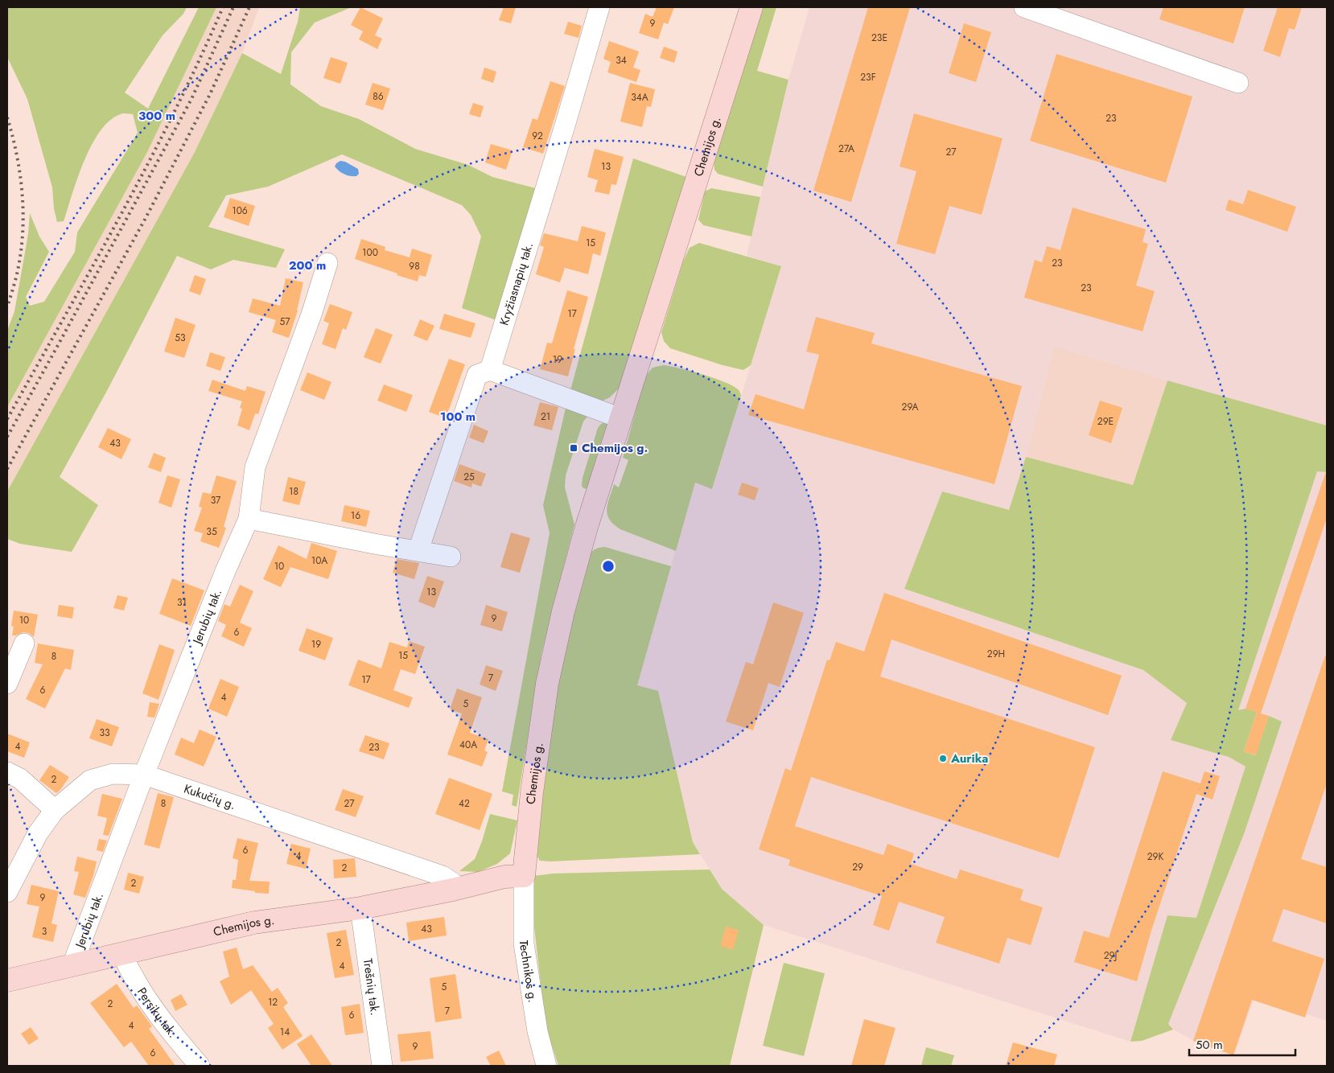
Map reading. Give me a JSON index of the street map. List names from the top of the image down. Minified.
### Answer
{"streets":{"main road":["Chemijos g."],"street":["Kryžiasnapių tak.","Jerubių tak.","Kukučių g.","Technikos g.","Trešnių tak.","Persikų tak."]},"crossings":[["Chemijos g.","Jerubių tak."],["Chemijos g.","Kukučių g."],["Chemijos g.","Technikos g."],["Chemijos g.","Trešnių tak."],["Chemijos g.","Persikų tak."],["Jerubių tak.","Kukučių g."]],"places":{"transit":["Chemijos g."],"other":["Aurika"]},"house_numbers":["9","23E","34","23F","86","34A","23","92","27A","27","13","106","15","100","23","98","23","17","57","53","19","29A","21","29E","43","25","18","37","16","35","10A","10","13","31","9","10","6","19","29H","15","8","7","17","6","4","5","33","40A","4","23","2","8","27","42","6","4","29K","29","2","2","9","43","3","2","29J","4","5","12","2","7","6","4","14","9","6"],"scale_bar":"50 m","rings":["300 m","200 m","100 m"]}
